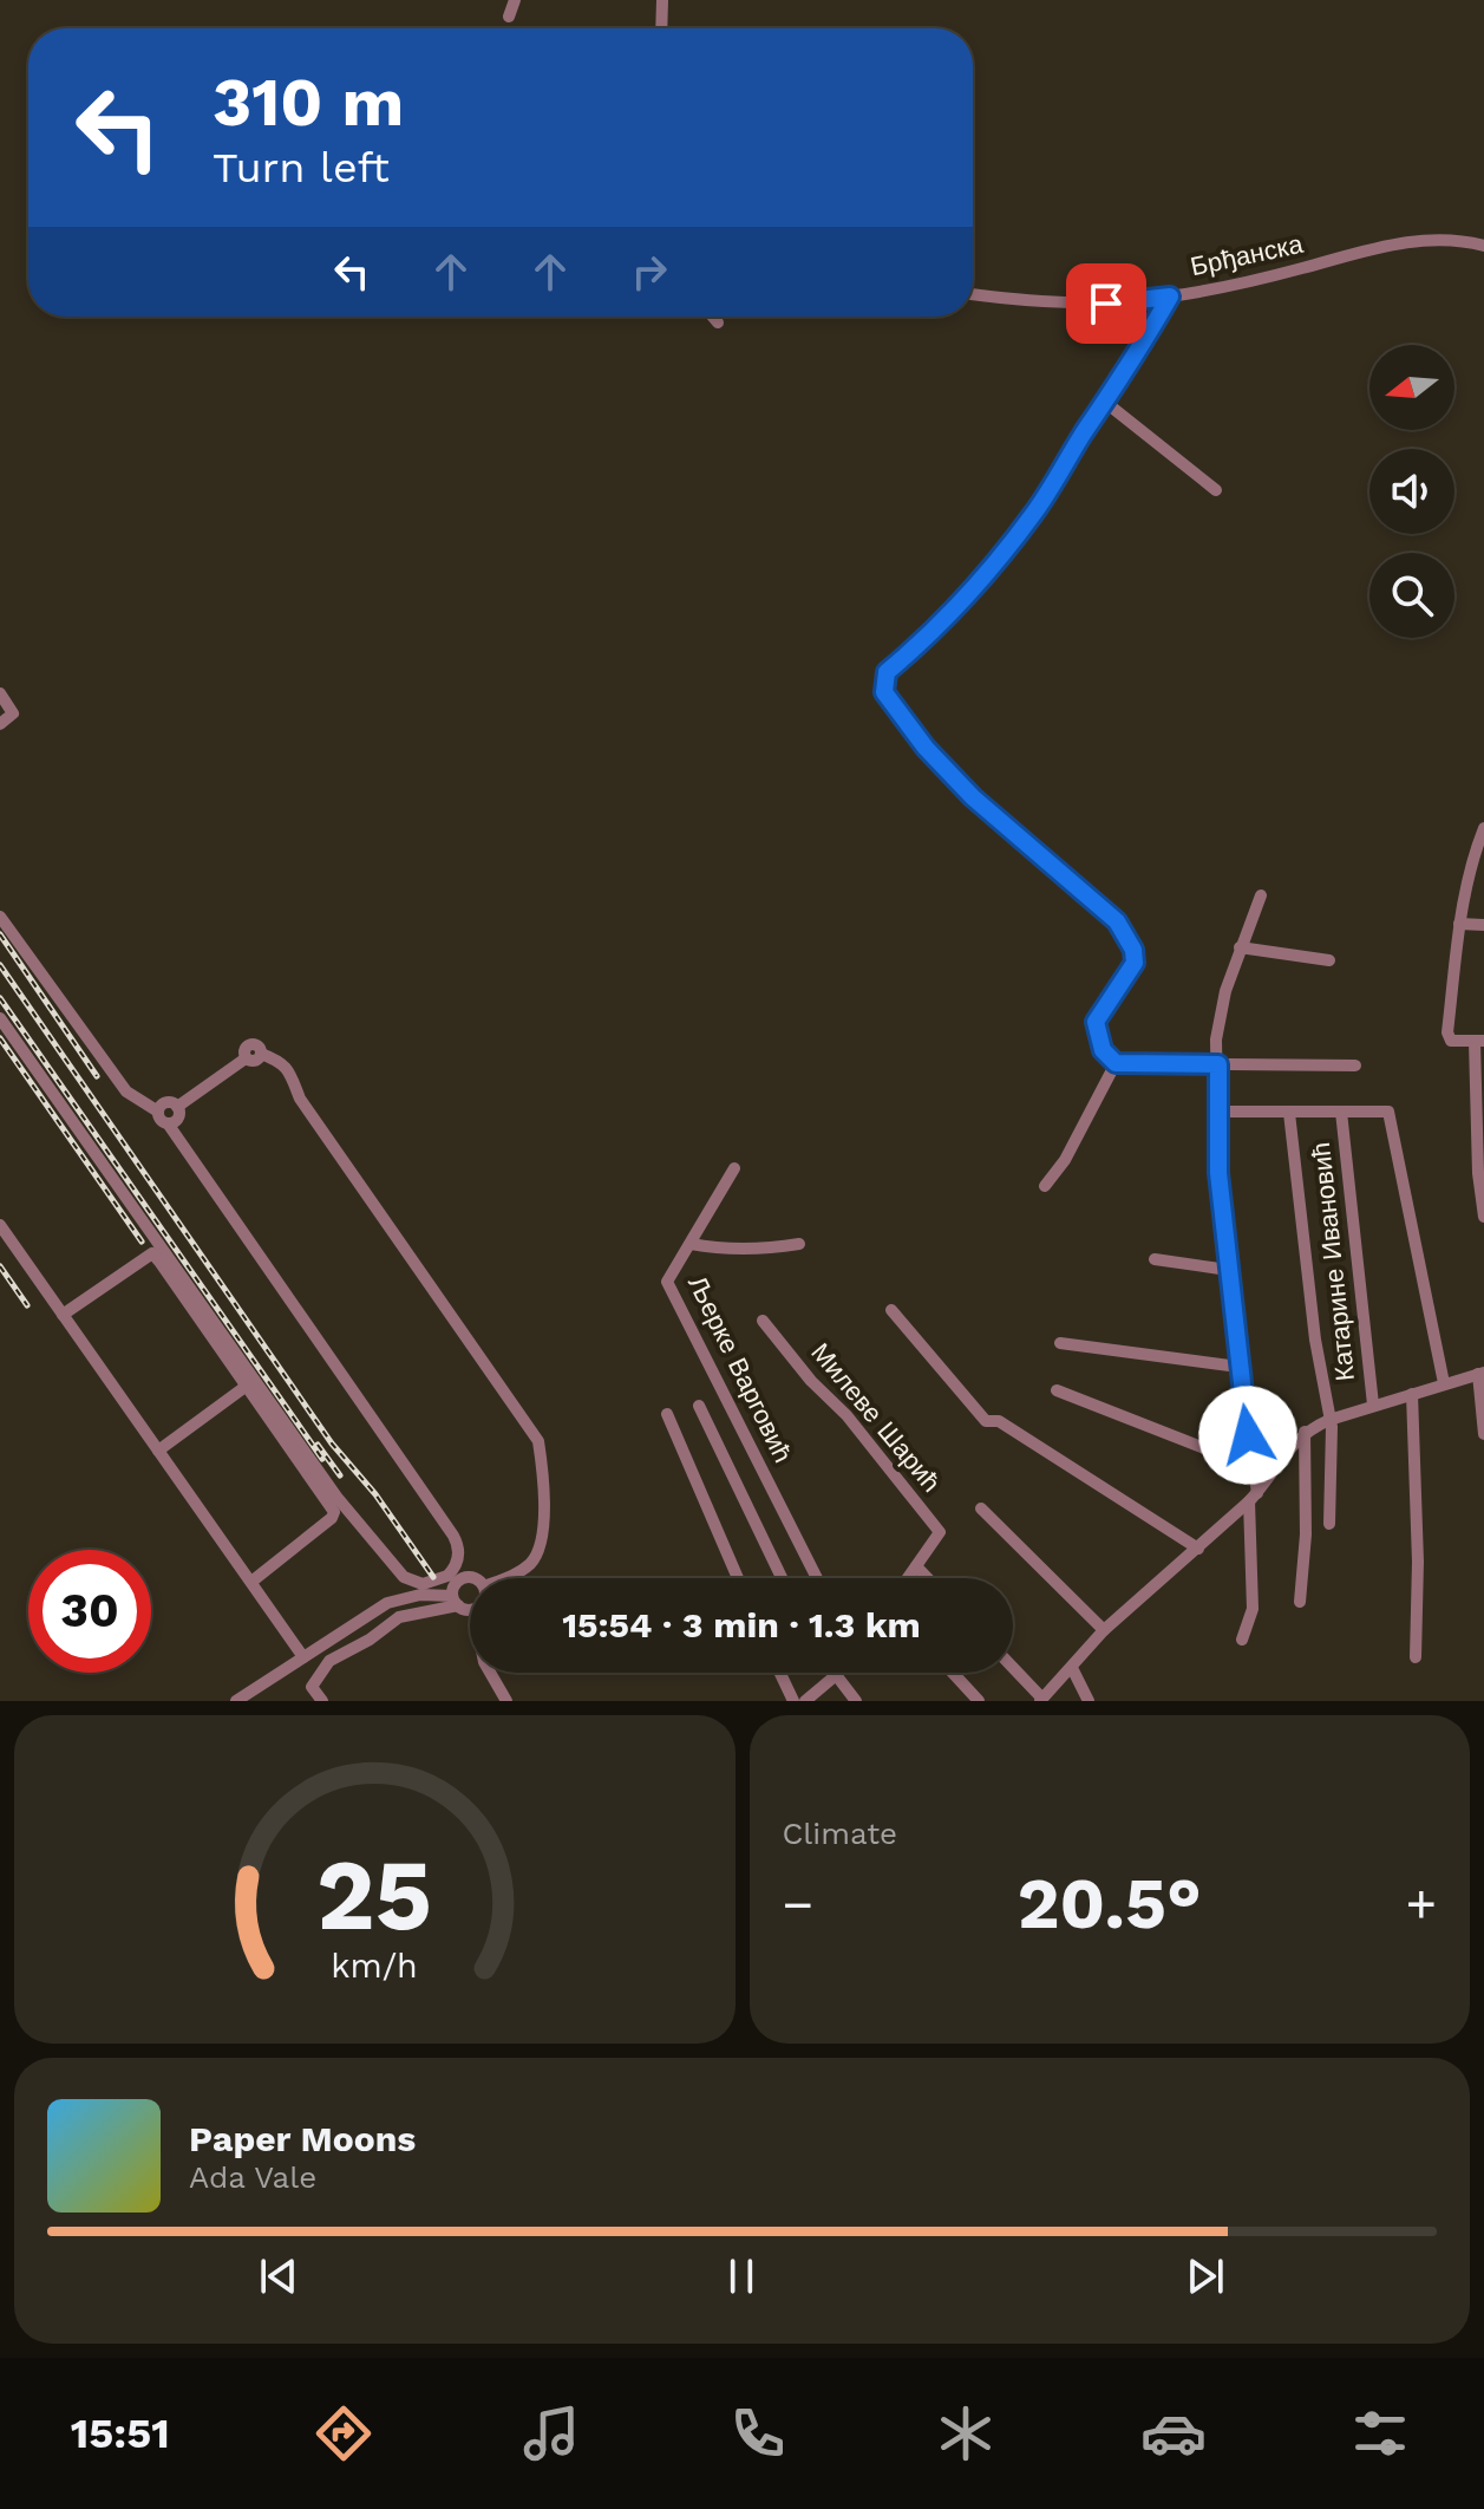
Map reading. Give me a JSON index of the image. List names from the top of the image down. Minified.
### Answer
{"streets":{"street":["Брђанска","Катарине Ивановић","Љерке Варговић","Милеве Шарић"]},"north":"left","page":{"turn":["310 m","Turn left"],"limit":"30","trip":"15:54 · 3 min · 1.3 km","tile":"Climate","heat":["−","20.5°","+"],"song":["Paper Moons","Ada Vale"],"tabs":"15:51","gauge":["25","km/h"]}}
